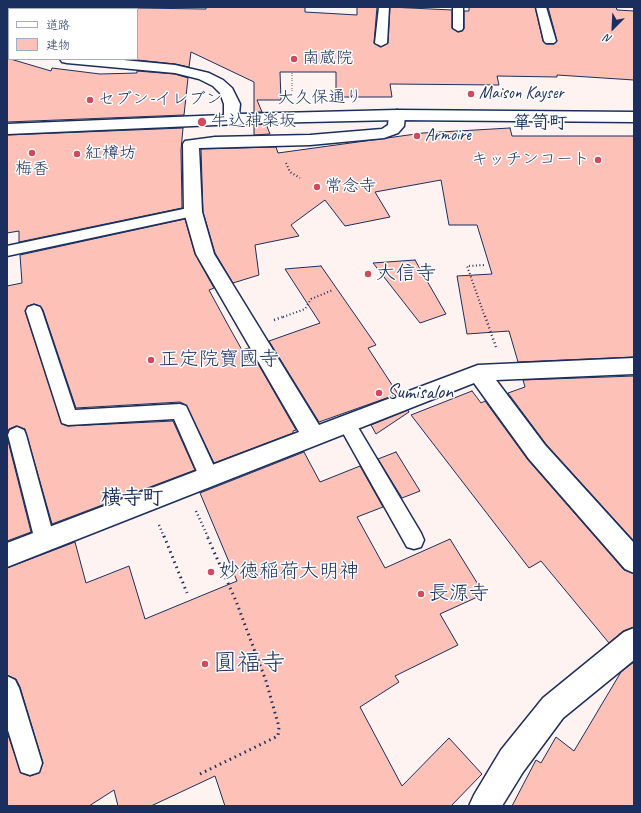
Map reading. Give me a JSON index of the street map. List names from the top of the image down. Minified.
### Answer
{"streets":{"street":["大久保通り"]},"districts":["箪笥町","横寺町"],"places":["南蔵院","Maison Kayser","セブン-イレブン","牛込神楽坂","Armoire","梅香","紅樽坊","キッチンコート","常念寺","大信寺","正定院寶國寺","Sumisalon","妙徳稲荷大明神","長源寺","圓福寺"],"legend":["道路","建物"],"north":"bottom left"}
